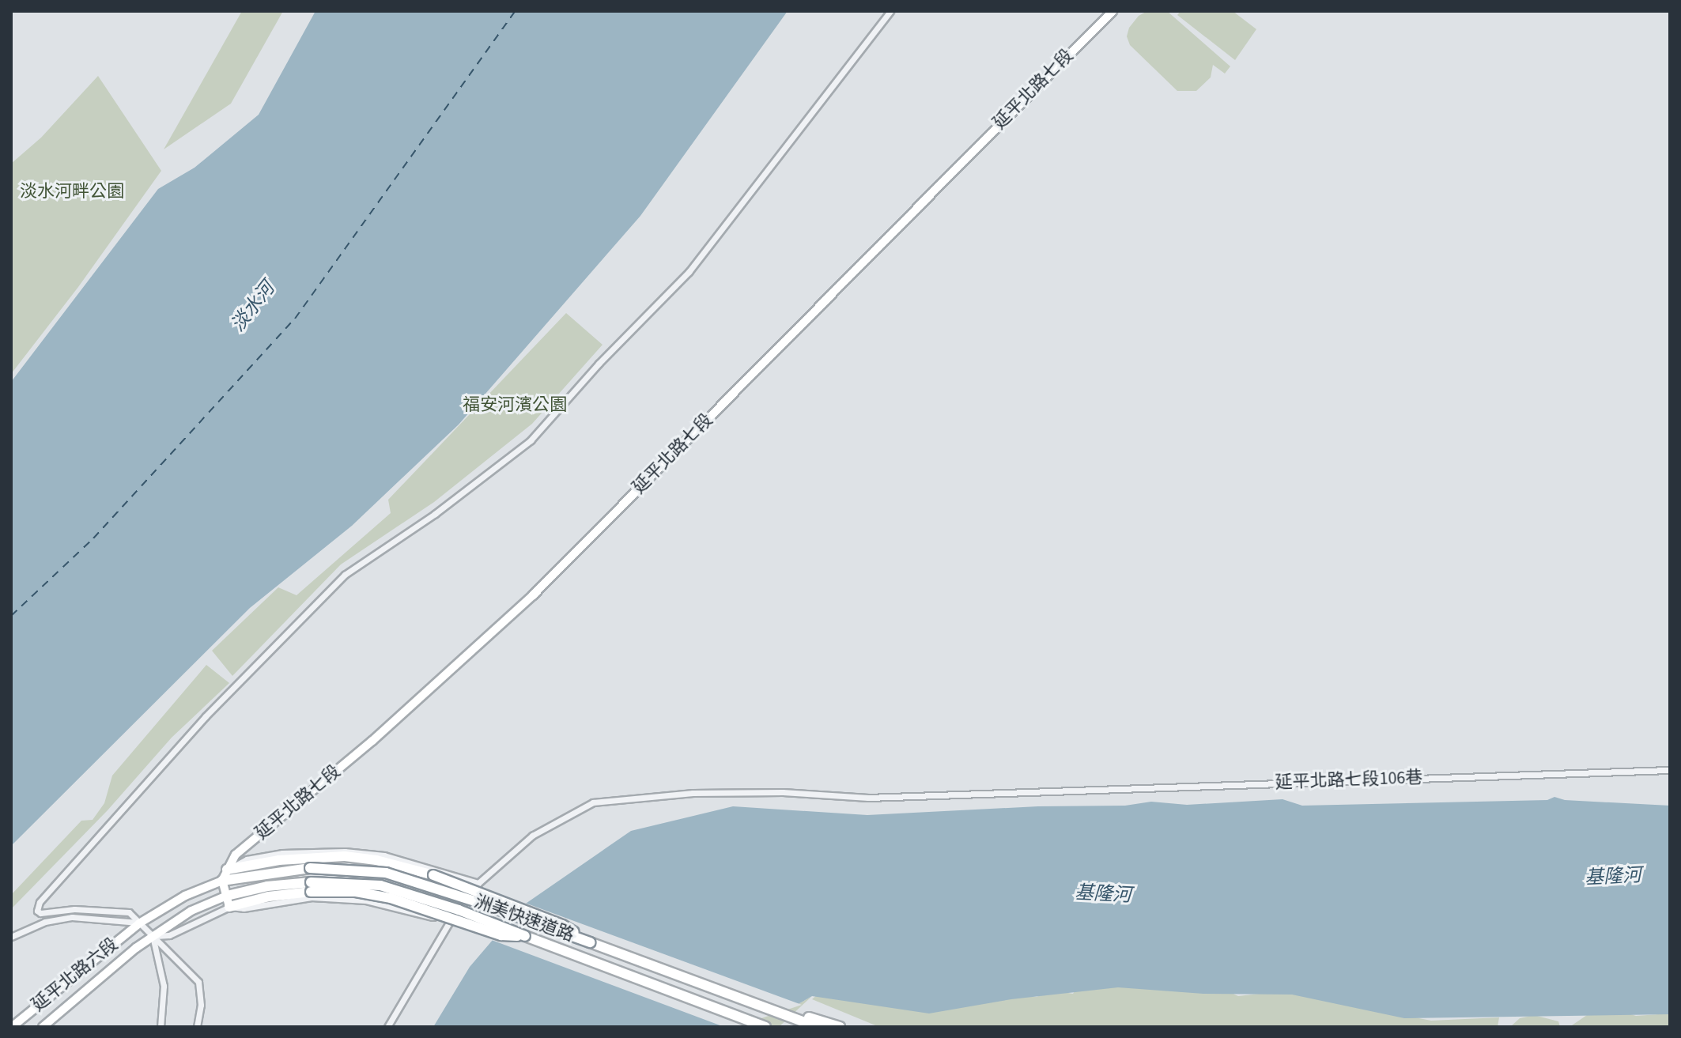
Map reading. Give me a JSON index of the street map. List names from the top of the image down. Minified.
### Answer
{"streets":{"highway":["洲美快速道路"],"street":["延平北路七段","延平北路七段106巷","延平北路六段"]},"crossings":[["延平北路七段","洲美快速道路"]],"water":["淡水河","基隆河"],"parks":["淡水河畔公園","福安河濱公園"]}
